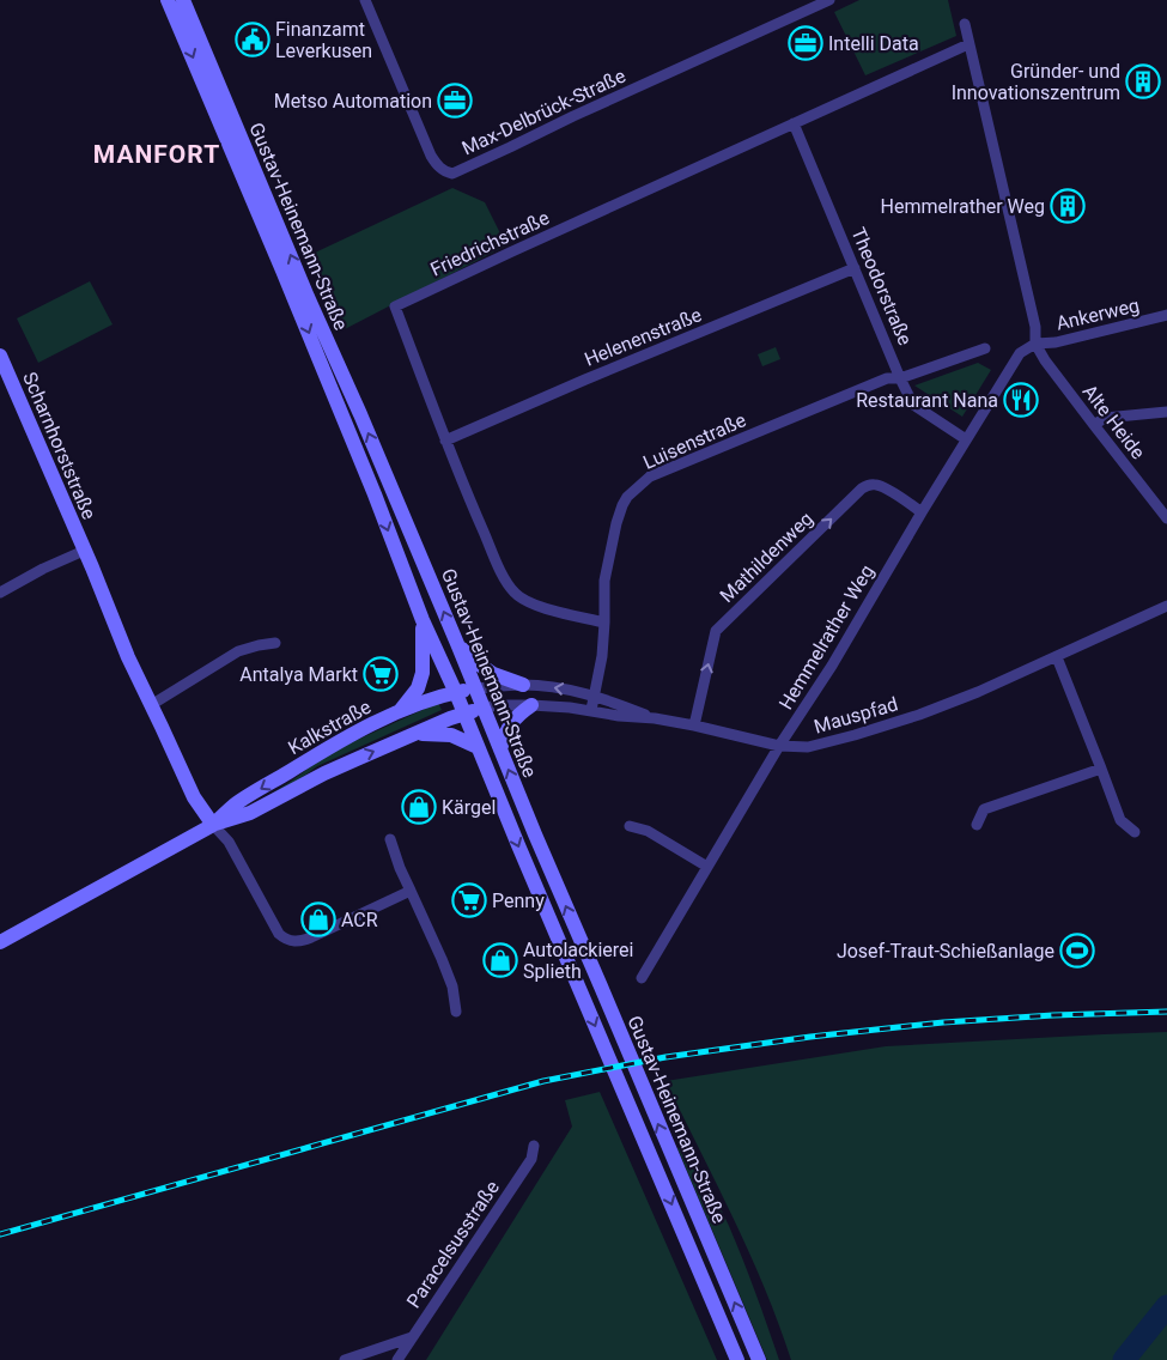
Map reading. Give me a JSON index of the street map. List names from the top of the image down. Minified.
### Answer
{"streets":{"main road":["Gustav-Heinemann-Straße","Scharnhorststraße","Kalkstraße"],"street":["Max-Delbrück-Straße","Friedrichstraße","Theodorstraße","Ankerweg","Helenenstraße","Alte Heide","Luisenstraße","Mathildenweg","Hemmelrather Weg","Mauspfad","Paracelsusstraße"]},"crossings":[["Gustav-Heinemann-Straße","Mauspfad"],["Gustav-Heinemann-Straße","Kalkstraße"],["Friedrichstraße","Theodorstraße"],["Friedrichstraße","Helenenstraße"],["Friedrichstraße","Luisenstraße"],["Theodorstraße","Helenenstraße"],["Theodorstraße","Luisenstraße"],["Theodorstraße","Hemmelrather Weg"],["Ankerweg","Alte Heide"],["Ankerweg","Hemmelrather Weg"],["Alte Heide","Hemmelrather Weg"],["Luisenstraße","Mauspfad"],["Scharnhorststraße","Kalkstraße"],["Mathildenweg","Hemmelrather Weg"],["Mathildenweg","Mauspfad"],["Hemmelrather Weg","Mauspfad"],["Mauspfad","Kalkstraße"]],"one_way":["Mathildenweg"],"districts":["MANFORT"],"places":{"public building":["Finanzamt Leverkusen"],"office":["Intelli Data","Metso Automation"],"building":["Gründer- und Innovationszentrum","Hemmelrather Weg"],"restaurant":["Restaurant Nana"],"supermarket":["Antalya Markt","Penny"],"shop":["Kärgel","ACR","Autolackierei Splieth"],"sports":["Josef-Traut-Schießanlage"]}}
